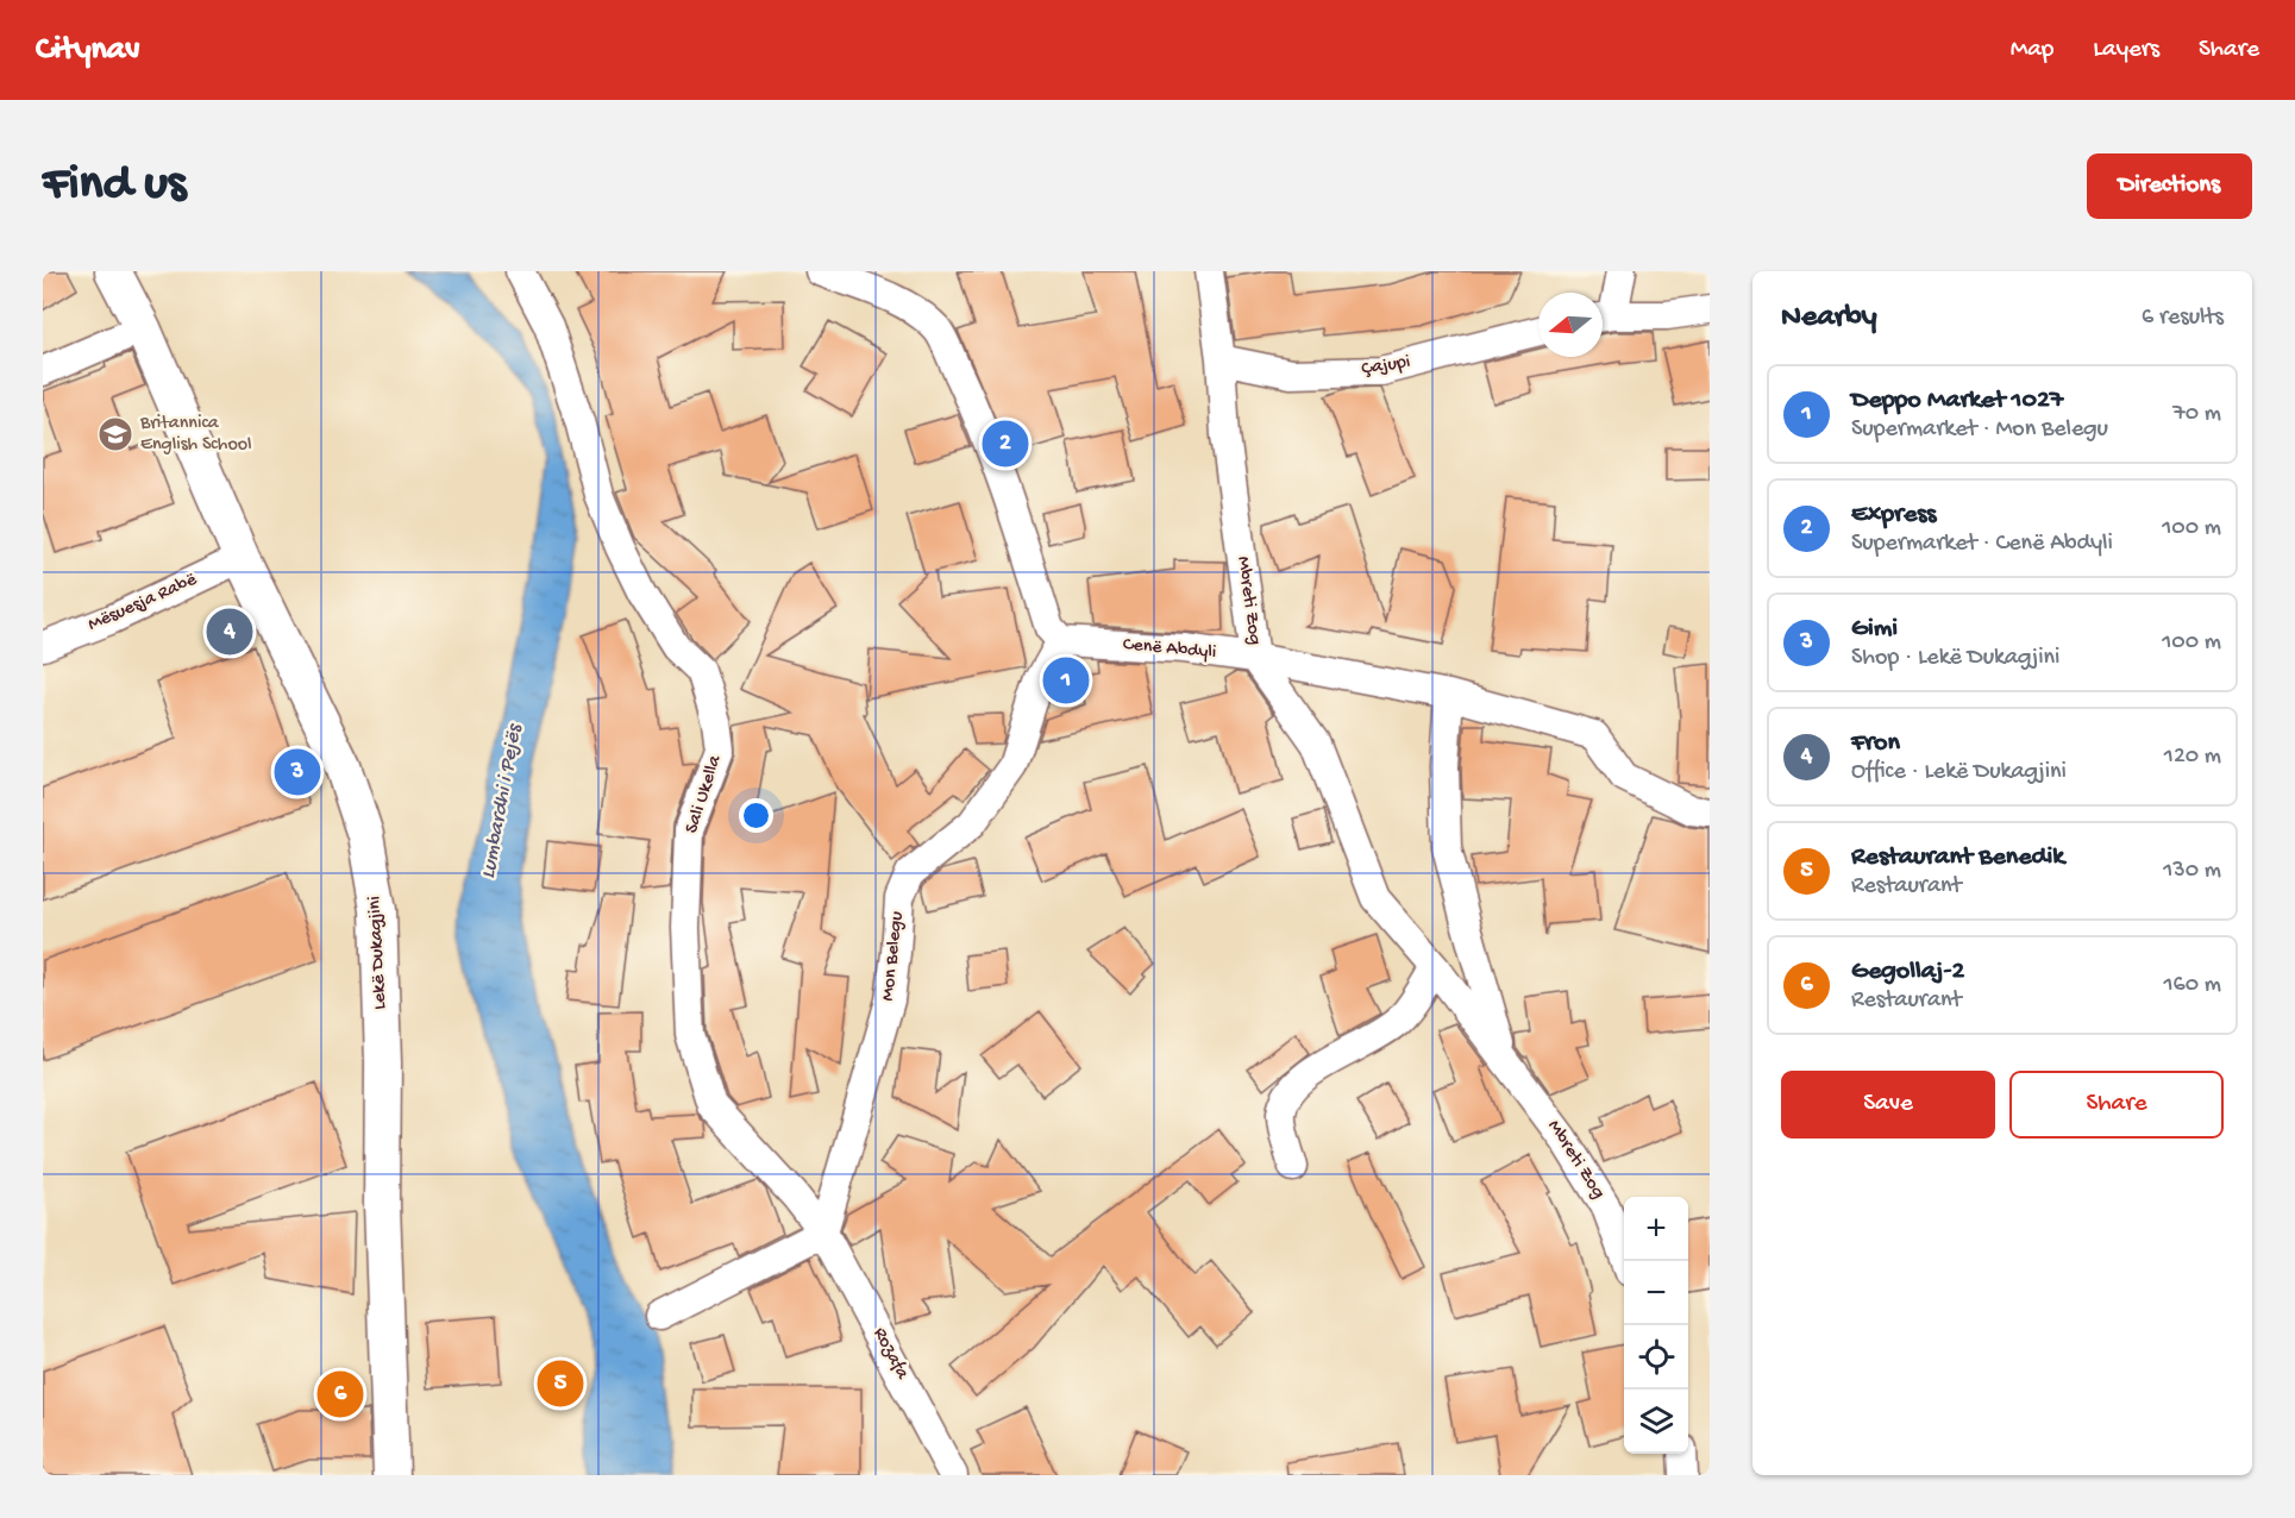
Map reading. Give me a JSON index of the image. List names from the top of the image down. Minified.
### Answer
{"streets":{"street":["Çajupi","Mbreti Zog","Mësuesja Rabë","Cenë Abdyli","Sali Ukella","Lekë Dukagjini","Mon Belegu","Rozafa"]},"crossings":[["Çajupi","Mbreti Zog"],["Mbreti Zog","Cenë Abdyli"],["Mësuesja Rabë","Lekë Dukagjini"],["Cenë Abdyli","Mon Belegu"],["Sali Ukella","Mon Belegu"],["Sali Ukella","Rozafa"],["Mon Belegu","Rozafa"]],"water":["Lumbardhi i Pejës"],"places":{"school or university":["Britannica English School"]},"north":"left","page":{"header":"Citynav","nav":["Map","Layers","Share"],"buttons":["Directions",["Save","Share"]],"title":"Find us","heading":["Nearby","6 results"],"list":[{"mark":"1","name":"Deppo Market 1027","note":"Supermarket · Mon Belegu","value":"70 m"},{"mark":"2","name":"Express","note":"Supermarket · Cenë Abdyli","value":"100 m"},{"mark":"3","name":"Gimi","note":"Shop · Lekë Dukagjini","value":"100 m"},{"mark":"4","name":"Fron","note":"Office · Lekë Dukagjini","value":"120 m"},{"mark":"5","name":"Restaurant Benedik","note":"Restaurant","value":"130 m"},{"mark":"6","name":"Gegollaj-2","note":"Restaurant","value":"160 m"}],"pins":["2","4","1","3","5","6"],"map_buttons":["+","−"]}}
